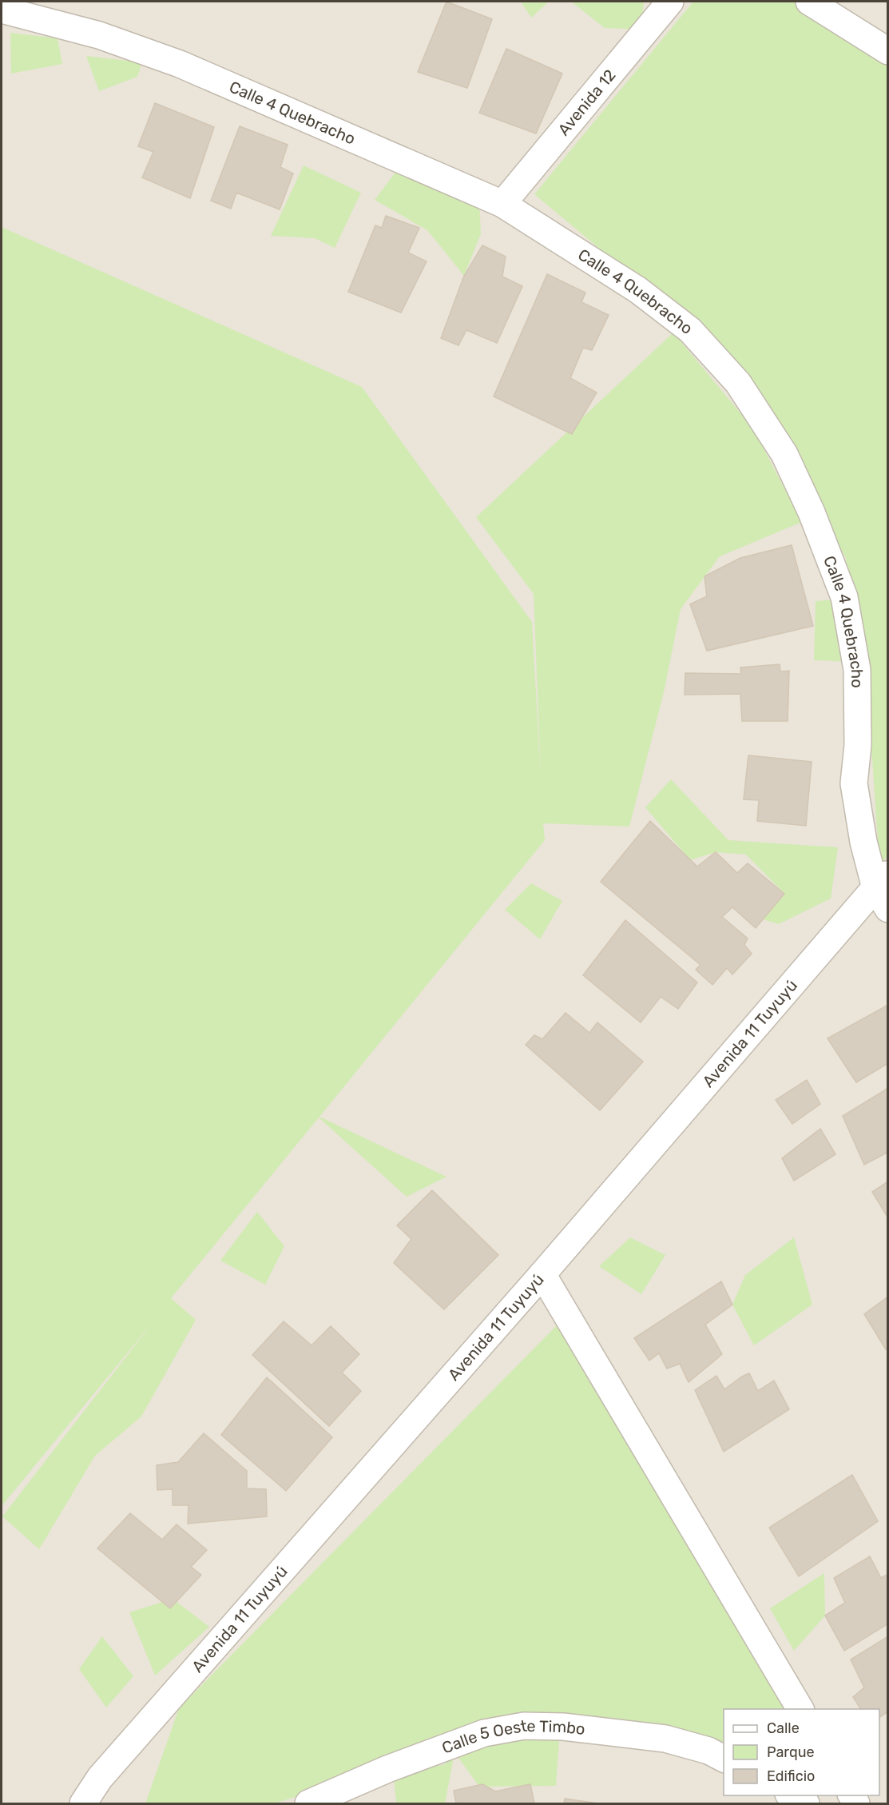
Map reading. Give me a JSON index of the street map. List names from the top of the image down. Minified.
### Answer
{"streets":{"street":["Avenida 12","Calle 4 Quebracho","Avenida 11 Tuyuyú","Calle 5 Oeste Timbo"]},"crossings":[["Avenida 12","Calle 4 Quebracho"],["Calle 4 Quebracho","Avenida 11 Tuyuyú"]],"legend":["Calle","Parque","Edificio"]}
